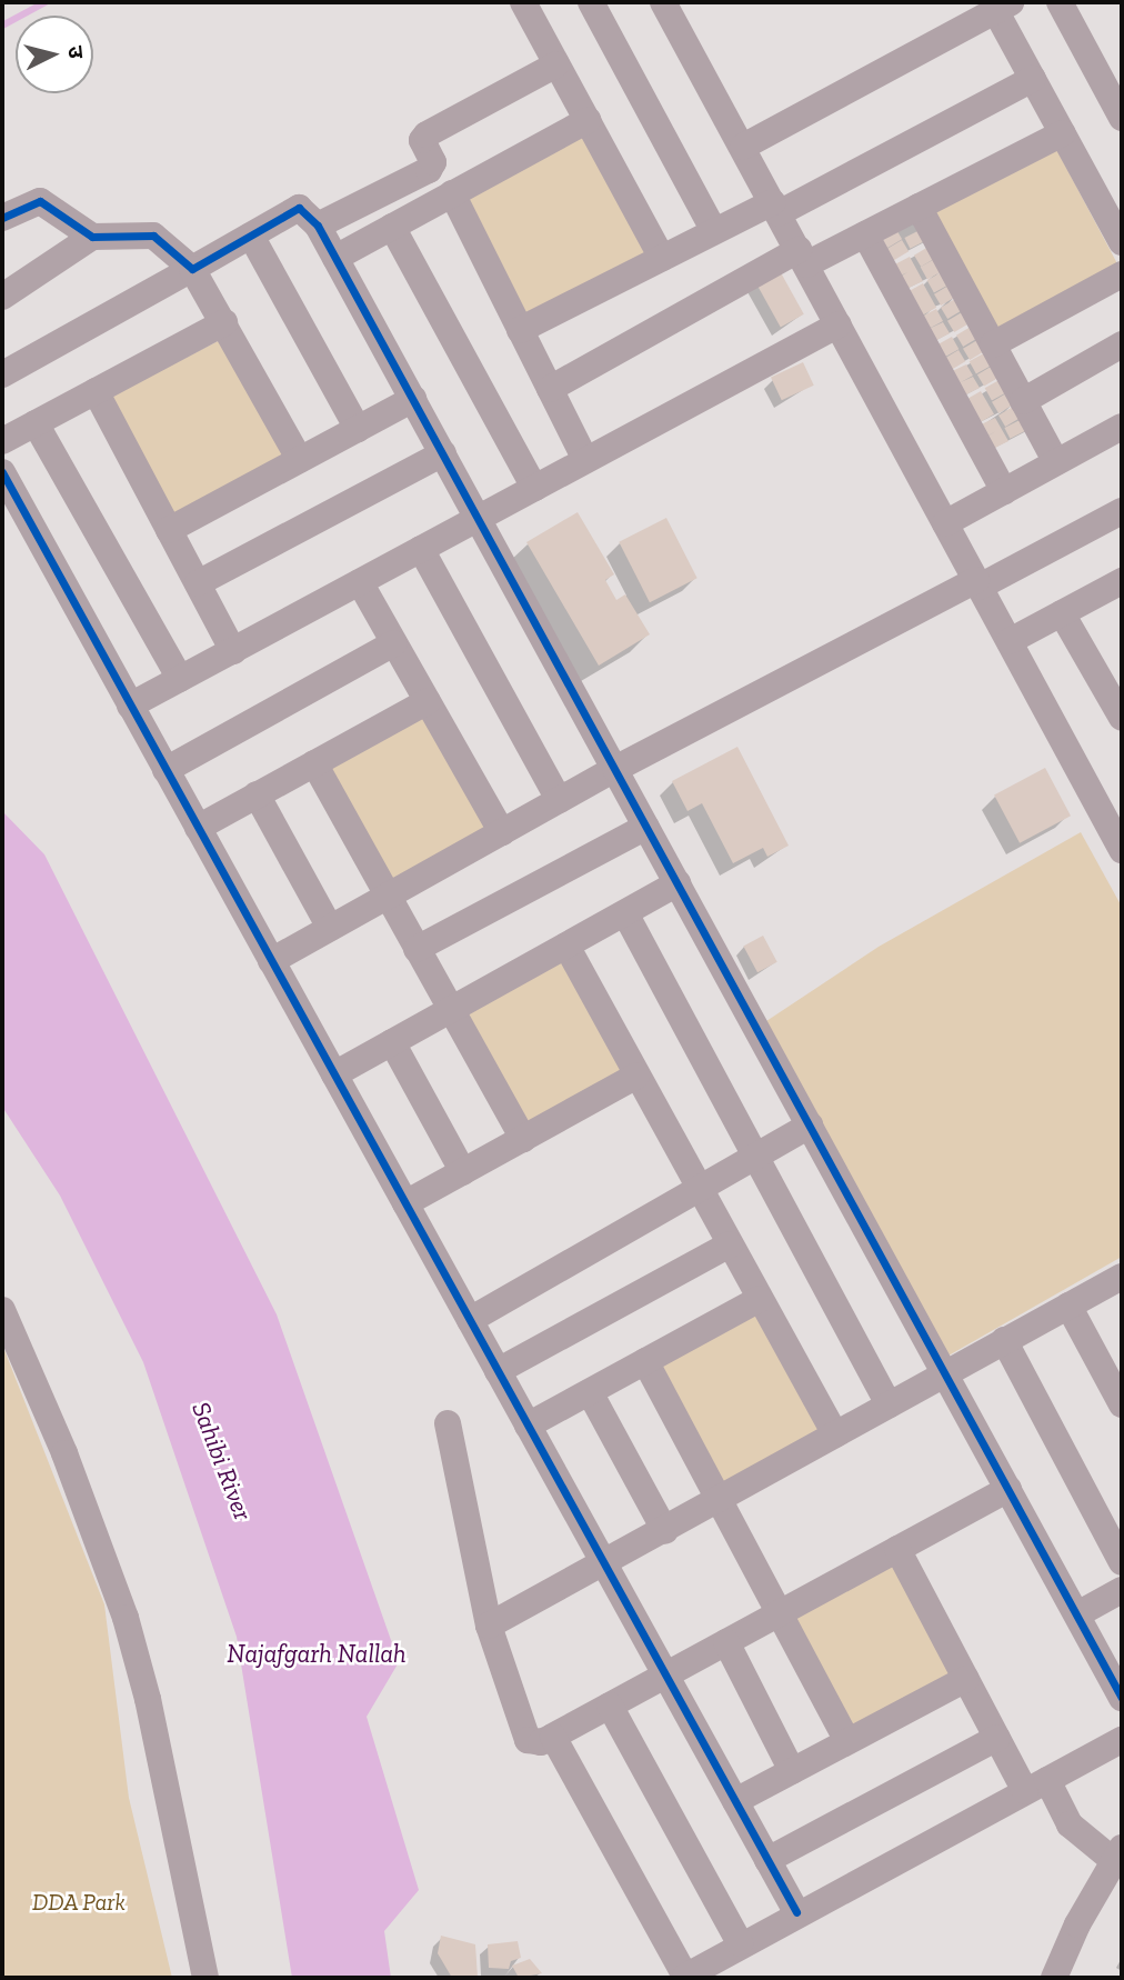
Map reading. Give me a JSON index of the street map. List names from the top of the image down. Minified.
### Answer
{"water":["Sahibi River","Najafgarh Nallah"],"parks":["DDA Park"],"north":"right"}
